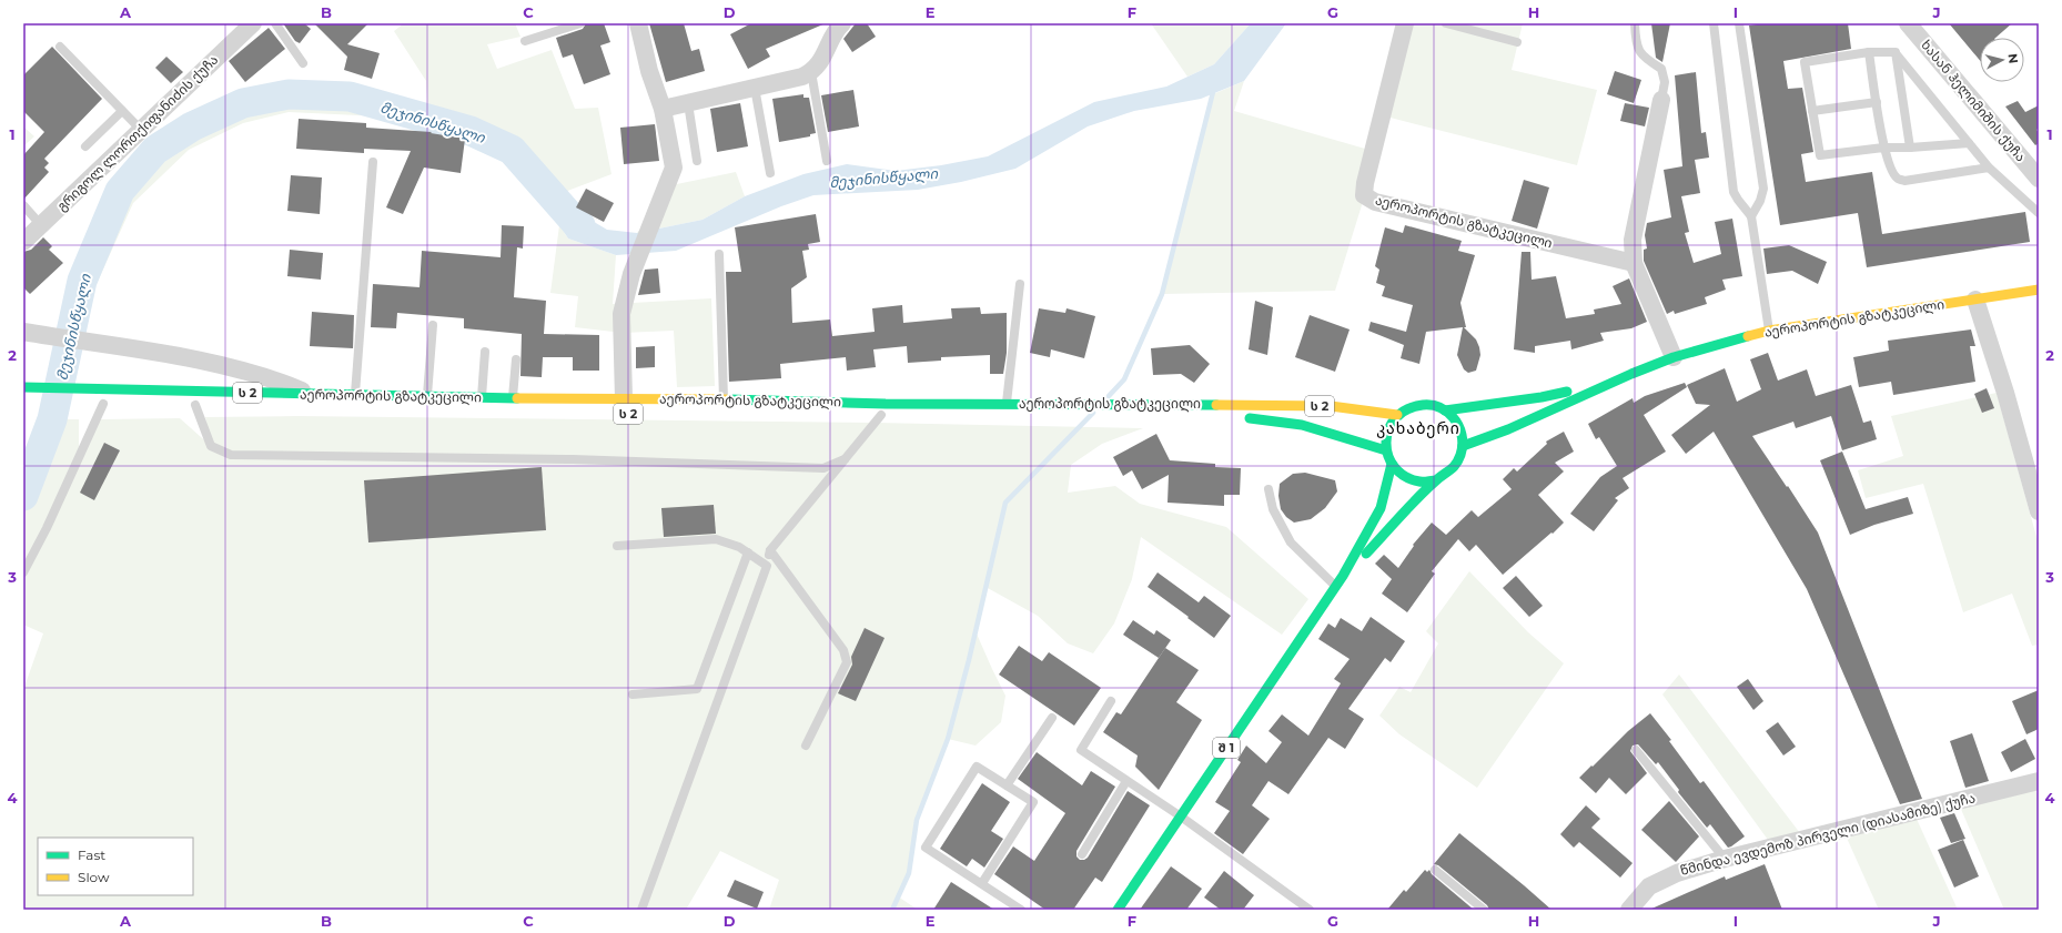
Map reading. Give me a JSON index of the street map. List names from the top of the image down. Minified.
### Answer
{"streets":{"main road":["აეროპორტის გზატკეცილი","ს 2","შ 1"],"street":["ხასან ჰელიმიშის ქუჩა","გრიგოლ ლორთქიფანიძის ქუჩა","წმინდა ევდემოზ პირველი (დიასამიზე) ქუჩა"]},"crossings":[["აეროპორტის გზატკეცილი","ს 2"],["აეროპორტის გზატკეცილი","შ 1"],["ს 2","შ 1"]],"districts":["კახაბერი"],"water":["მეჯინისწყალი"],"legend":["Fast","Slow"],"north":"right","grid":{"columns":["A","B","C","D","E","F","G","H","I","J"],"rows":["1","2","3","4"]}}
